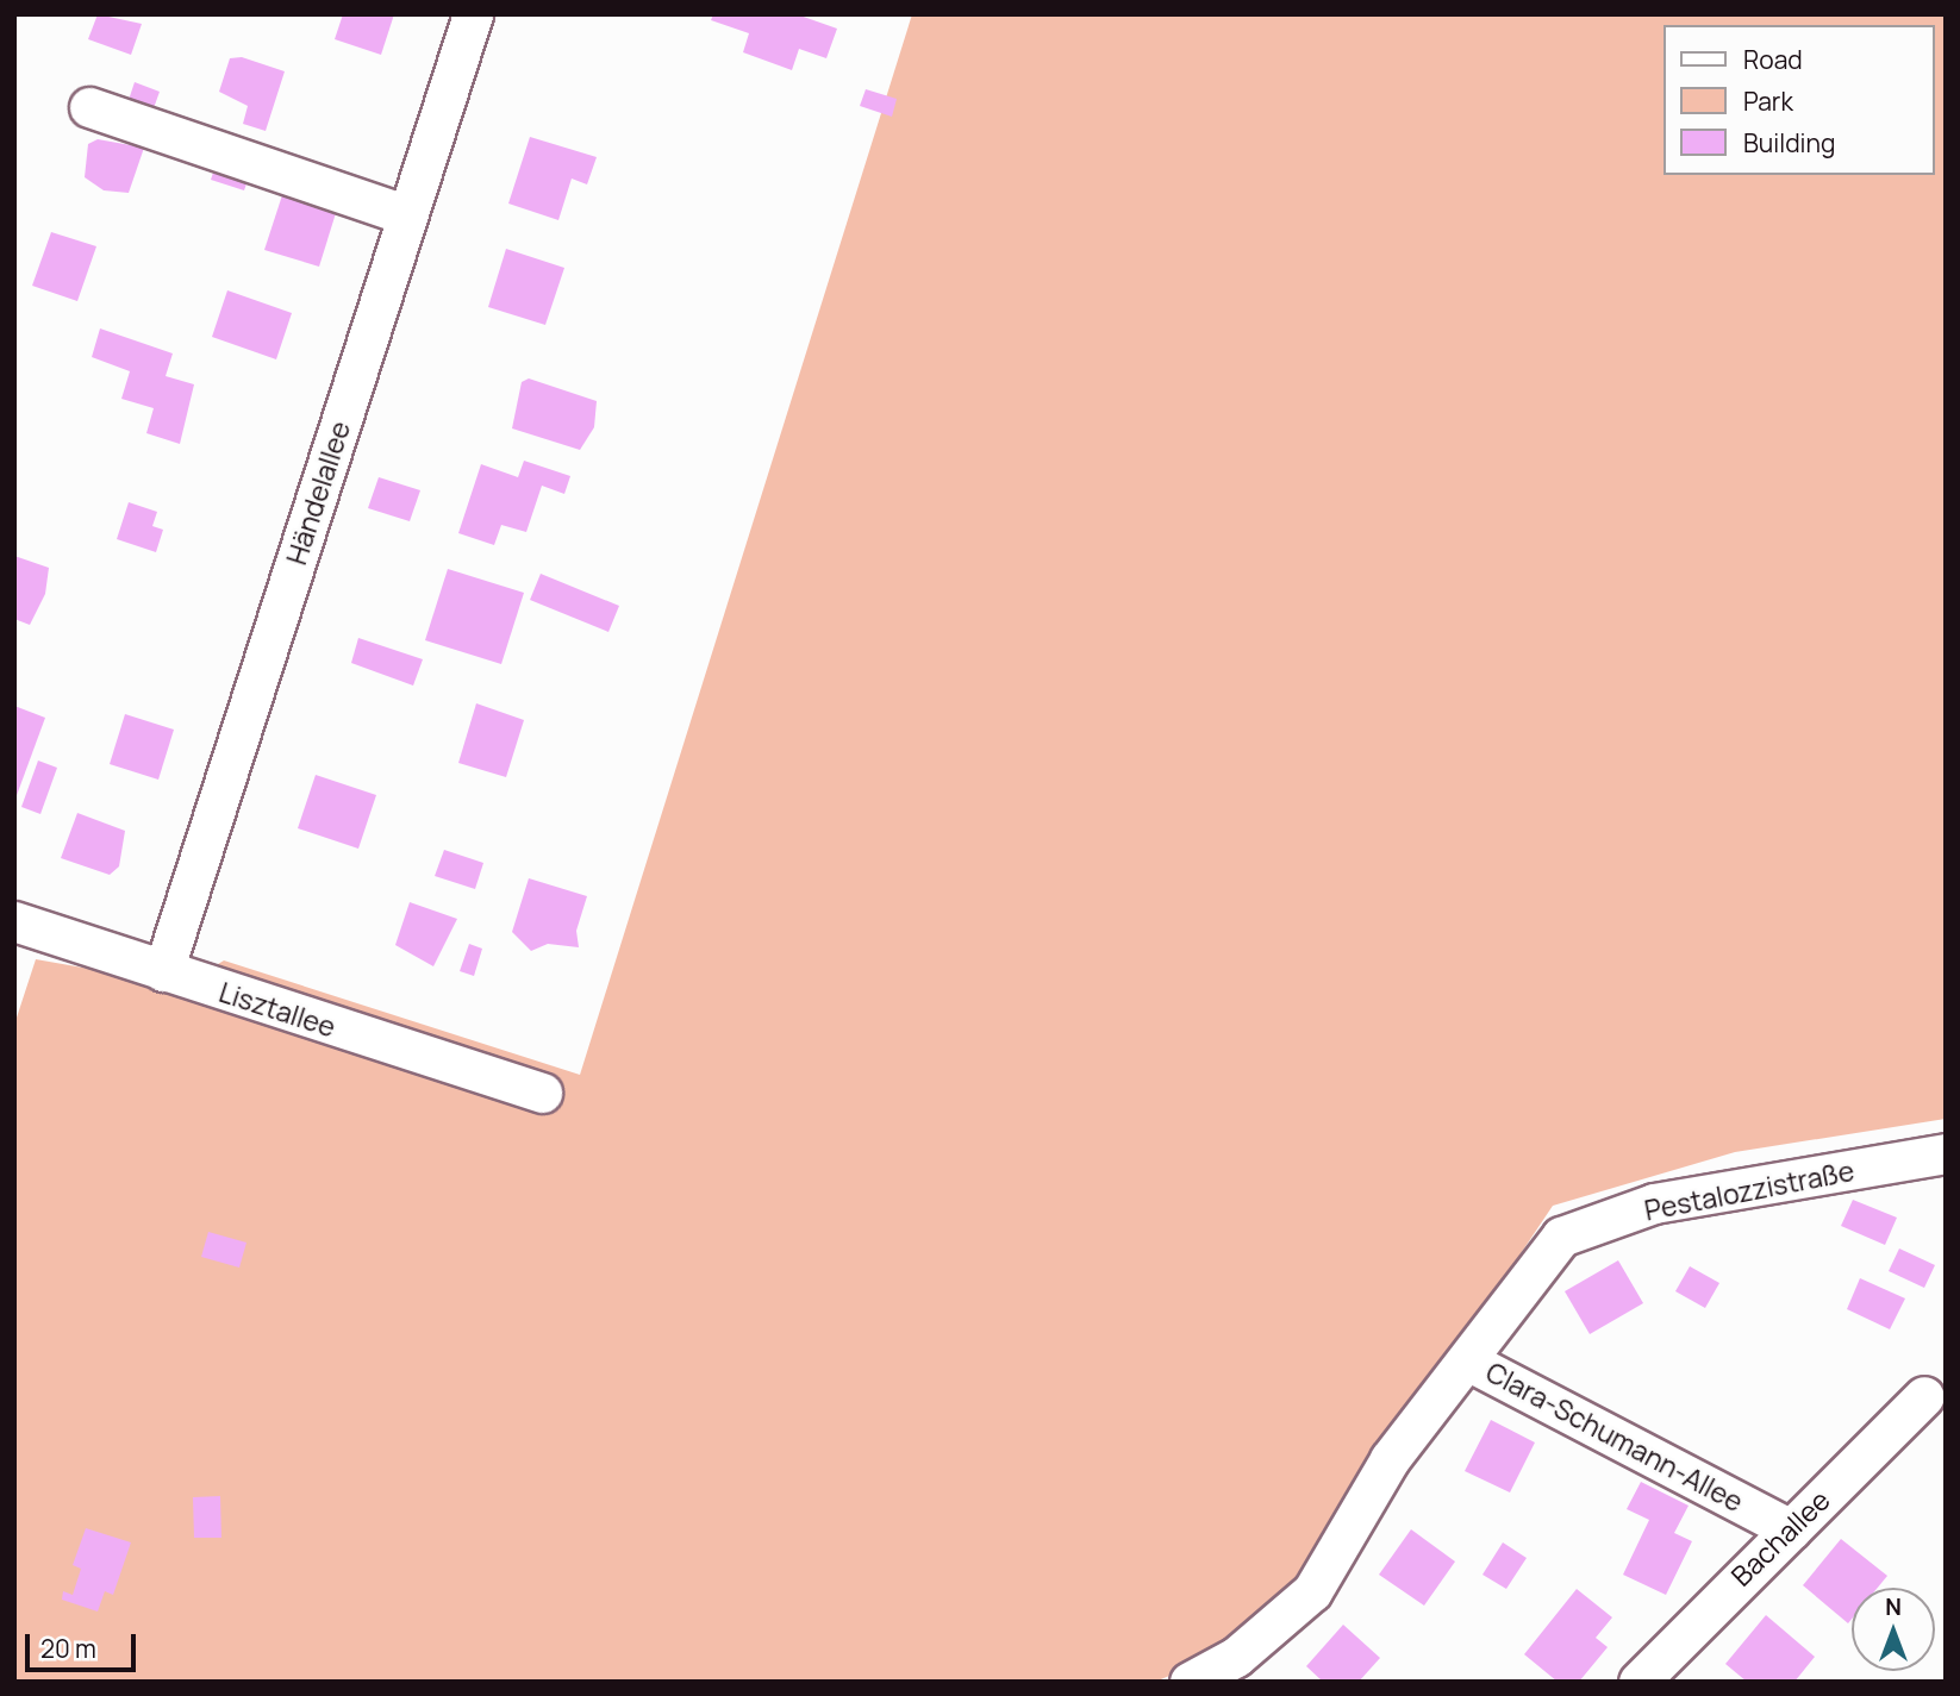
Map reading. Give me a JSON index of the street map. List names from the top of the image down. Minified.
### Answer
{"streets":{"street":["Händelallee","Lisztallee","Pestalozzistraße","Clara-Schumann-Allee","Bachallee"]},"crossings":[["Händelallee","Lisztallee"],["Pestalozzistraße","Clara-Schumann-Allee"],["Clara-Schumann-Allee","Bachallee"]],"legend":["Road","Park","Building"],"scale_bar":"20 m","north":"top"}
